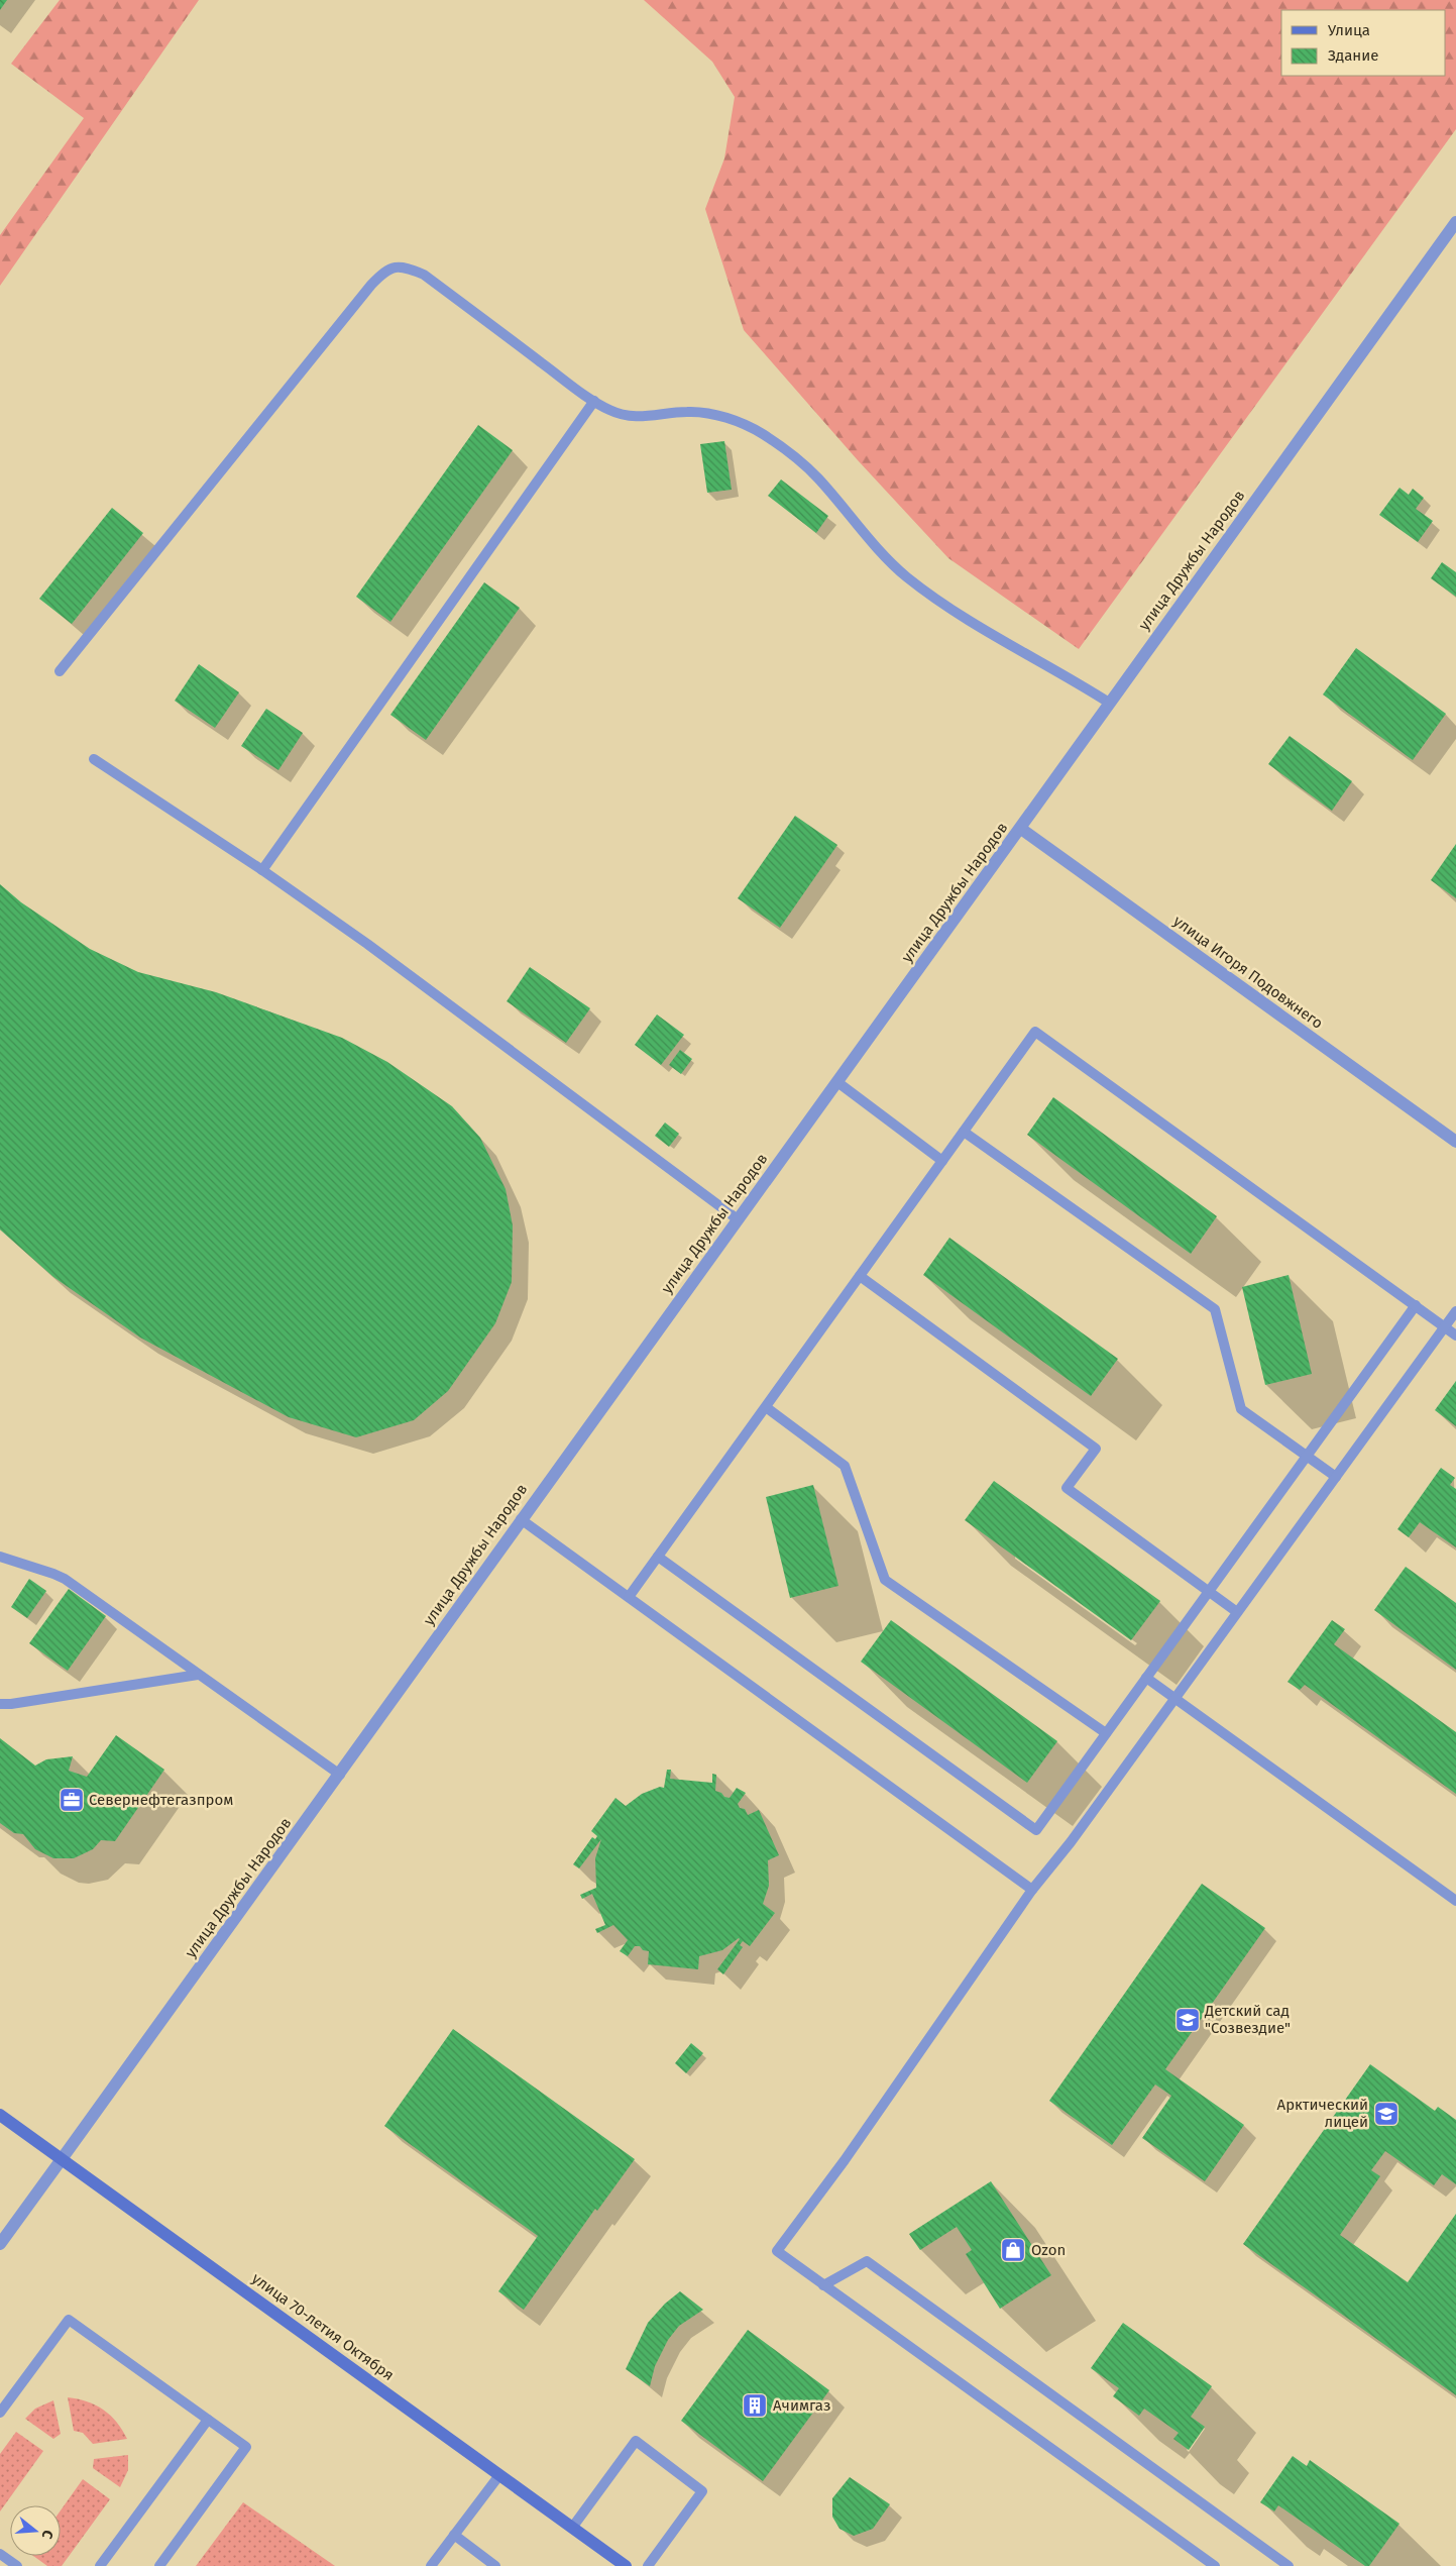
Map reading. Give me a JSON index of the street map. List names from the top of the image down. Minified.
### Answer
{"streets":{"main road":["улица 70-летия Октября"],"street":["улица Дружбы Народов","улица Игоря Подовжнего"]},"crossings":[["улица Дружбы Народов","улица Игоря Подовжнего"],["улица Дружбы Народов","улица 70-летия Октября"]],"places":{"office":["Севернефтегазпром"],"school or university":["Детский сад \"Созвездие\"","Арктический лицей"],"shop":["Ozon"],"building":["Ачимгаз"]},"legend":["Улица","Здание"],"north":"right"}
